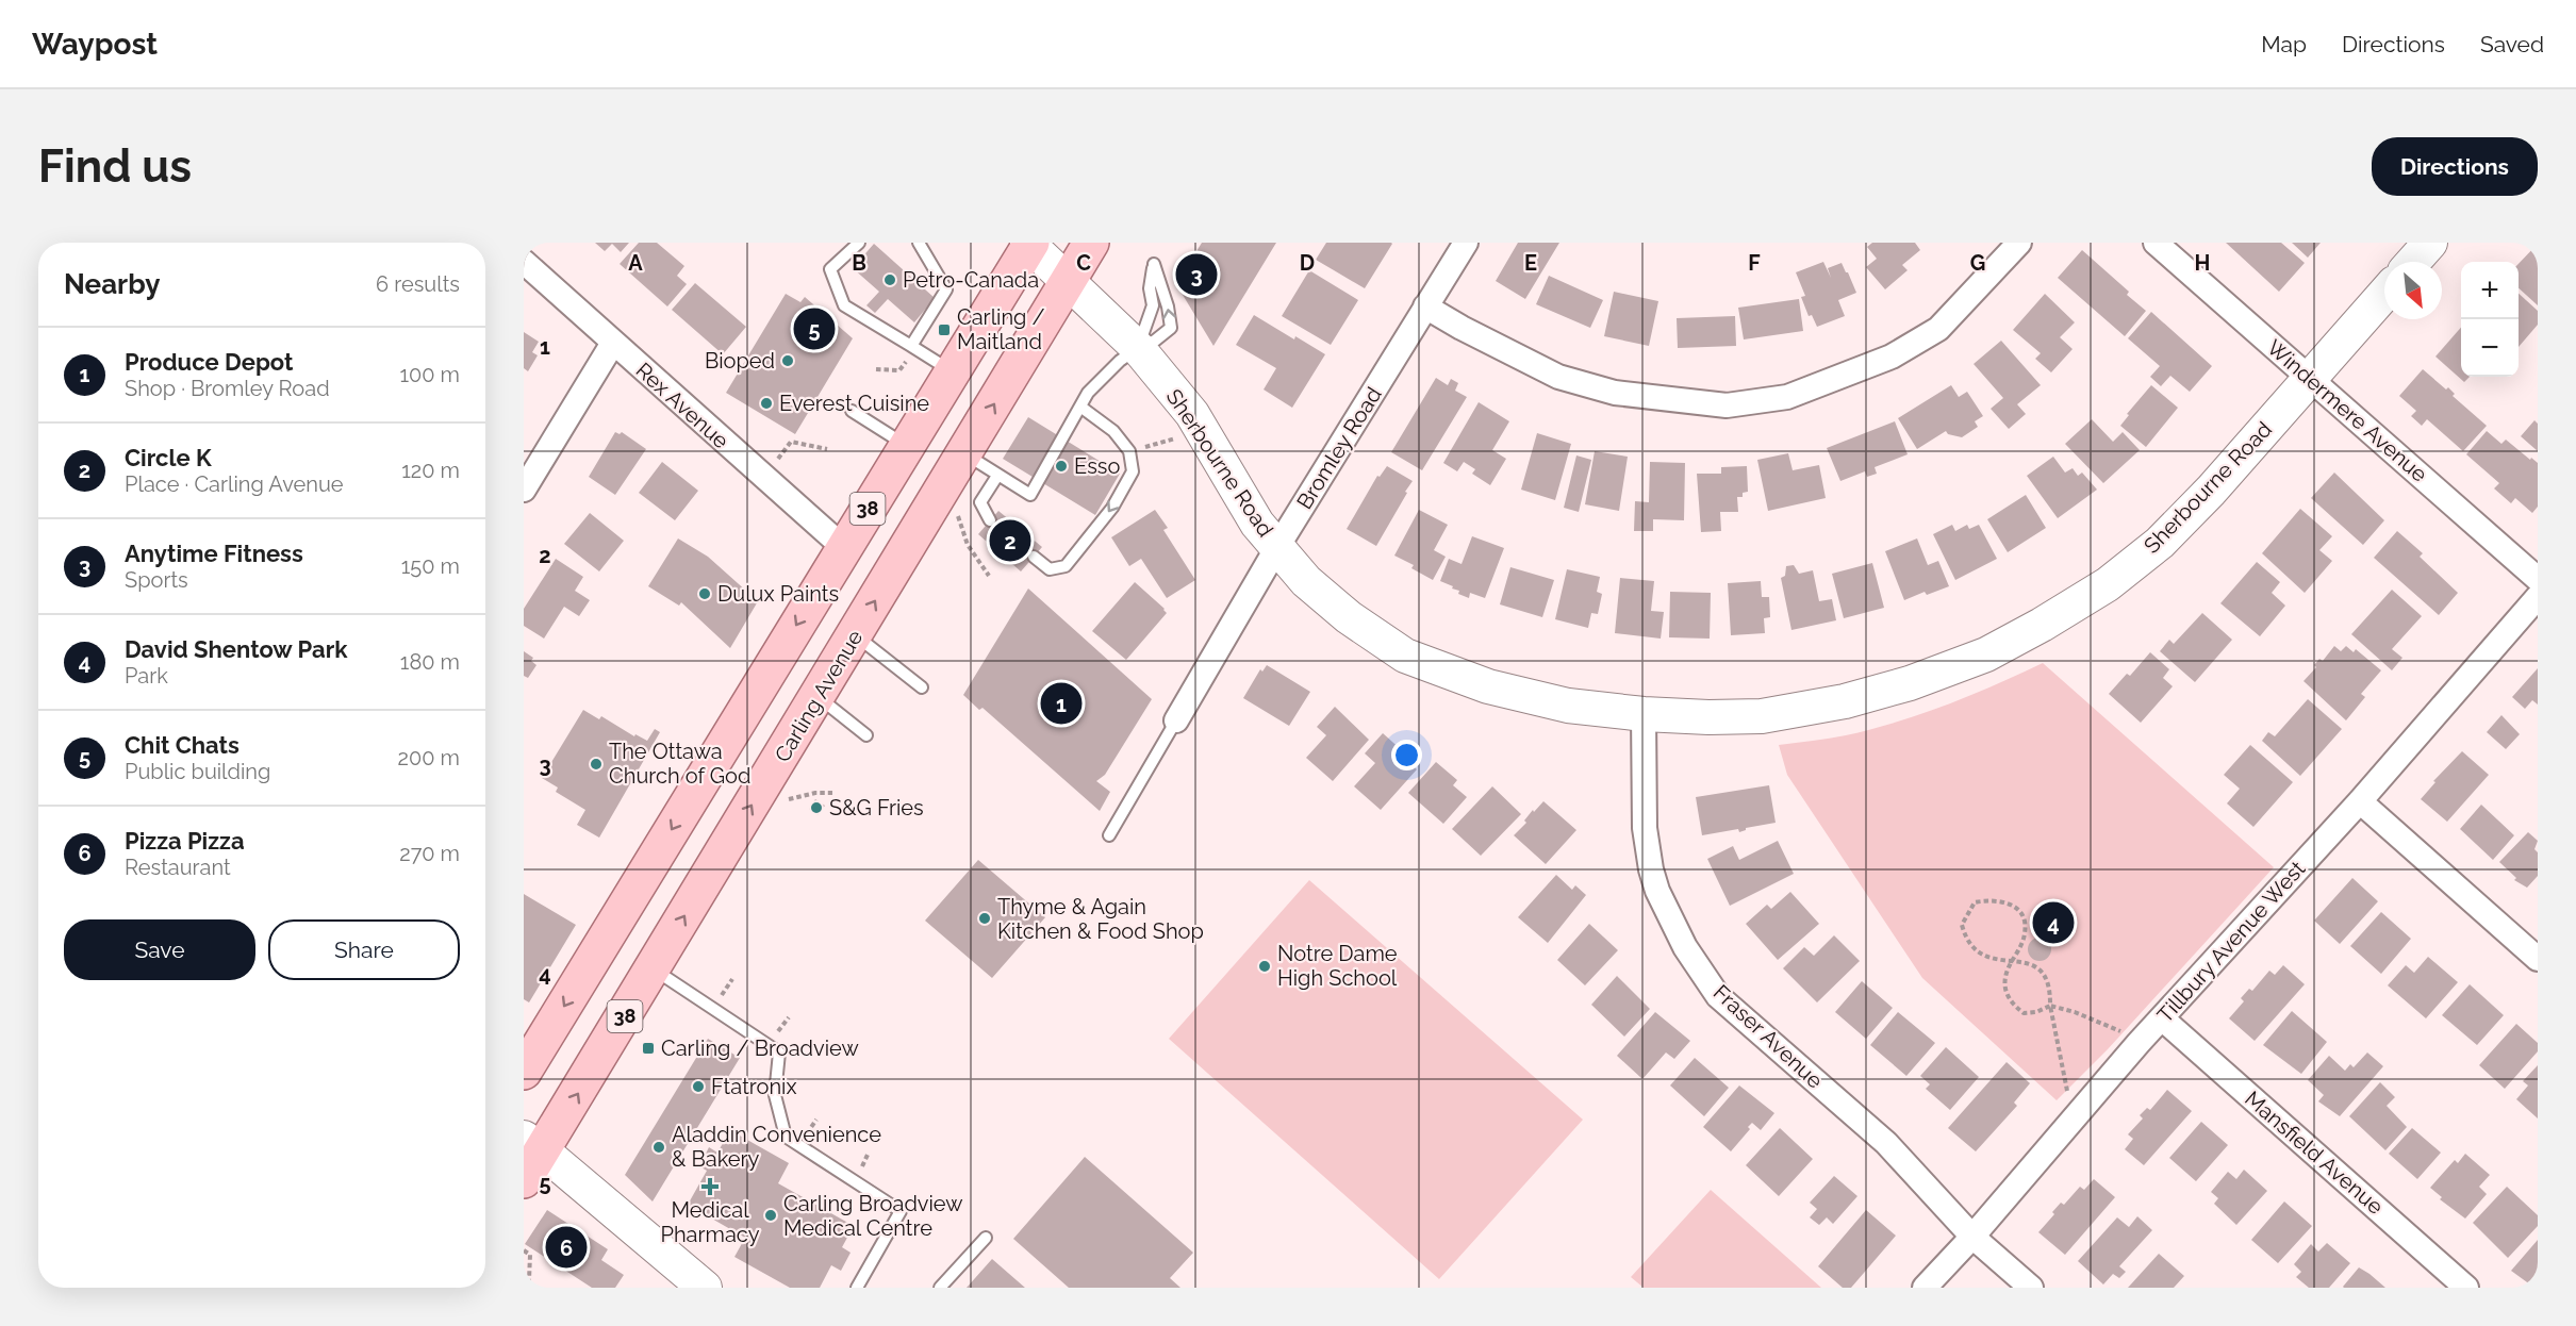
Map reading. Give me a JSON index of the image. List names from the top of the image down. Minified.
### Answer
{"streets":{"main road":["38","Carling Avenue"],"street":["Rex Avenue","Windermere Avenue","Bromley Road","Sherbourne Road","Tillbury Avenue West","Fraser Avenue","Mansfield Avenue"]},"crossings":[["Rex Avenue","38"],["Windermere Avenue","Sherbourne Road"],["Bromley Road","Sherbourne Road"],["Sherbourne Road","38"],["Sherbourne Road","Carling Avenue"],["Sherbourne Road","Fraser Avenue"],["Tillbury Avenue West","Fraser Avenue"],["Tillbury Avenue West","Mansfield Avenue"]],"places":{"other":["Petro-Canada","Bioped","Everest Cuisine","Esso","Dulux Paints","The Ottawa Church of God","S&G Fries","Thyme & Again Kitchen & Food Shop","Notre Dame High School","Ftatronix","Aladdin Convenience & Bakery","Carling Broadview Medical Centre"],"transit":["Carling / Maitland","Carling / Broadview"],"health":["Medical Pharmacy"]},"north":"bottom right","page":{"header":"Waypost","nav":["Map","Directions","Saved"],"buttons":["Directions",["Save","Share"]],"title":"Find us","heading":["Nearby","6 results"],"pins":["3","5","2","1","4","6"],"map_buttons":["+","−"],"list":[{"mark":"1","name":"Produce Depot","note":"Shop · Bromley Road","value":"100 m"},{"mark":"2","name":"Circle K","note":"Place · Carling Avenue","value":"120 m"},{"mark":"3","name":"Anytime Fitness","note":"Sports","value":"150 m"},{"mark":"4","name":"David Shentow Park","note":"Park","value":"180 m"},{"mark":"5","name":"Chit Chats","note":"Public building","value":"200 m"},{"mark":"6","name":"Pizza Pizza","note":"Restaurant","value":"270 m"}]},"grid":{"columns":["A","B","C","D","E","F","G","H"],"rows":["1","2","3","4","5"]}}
